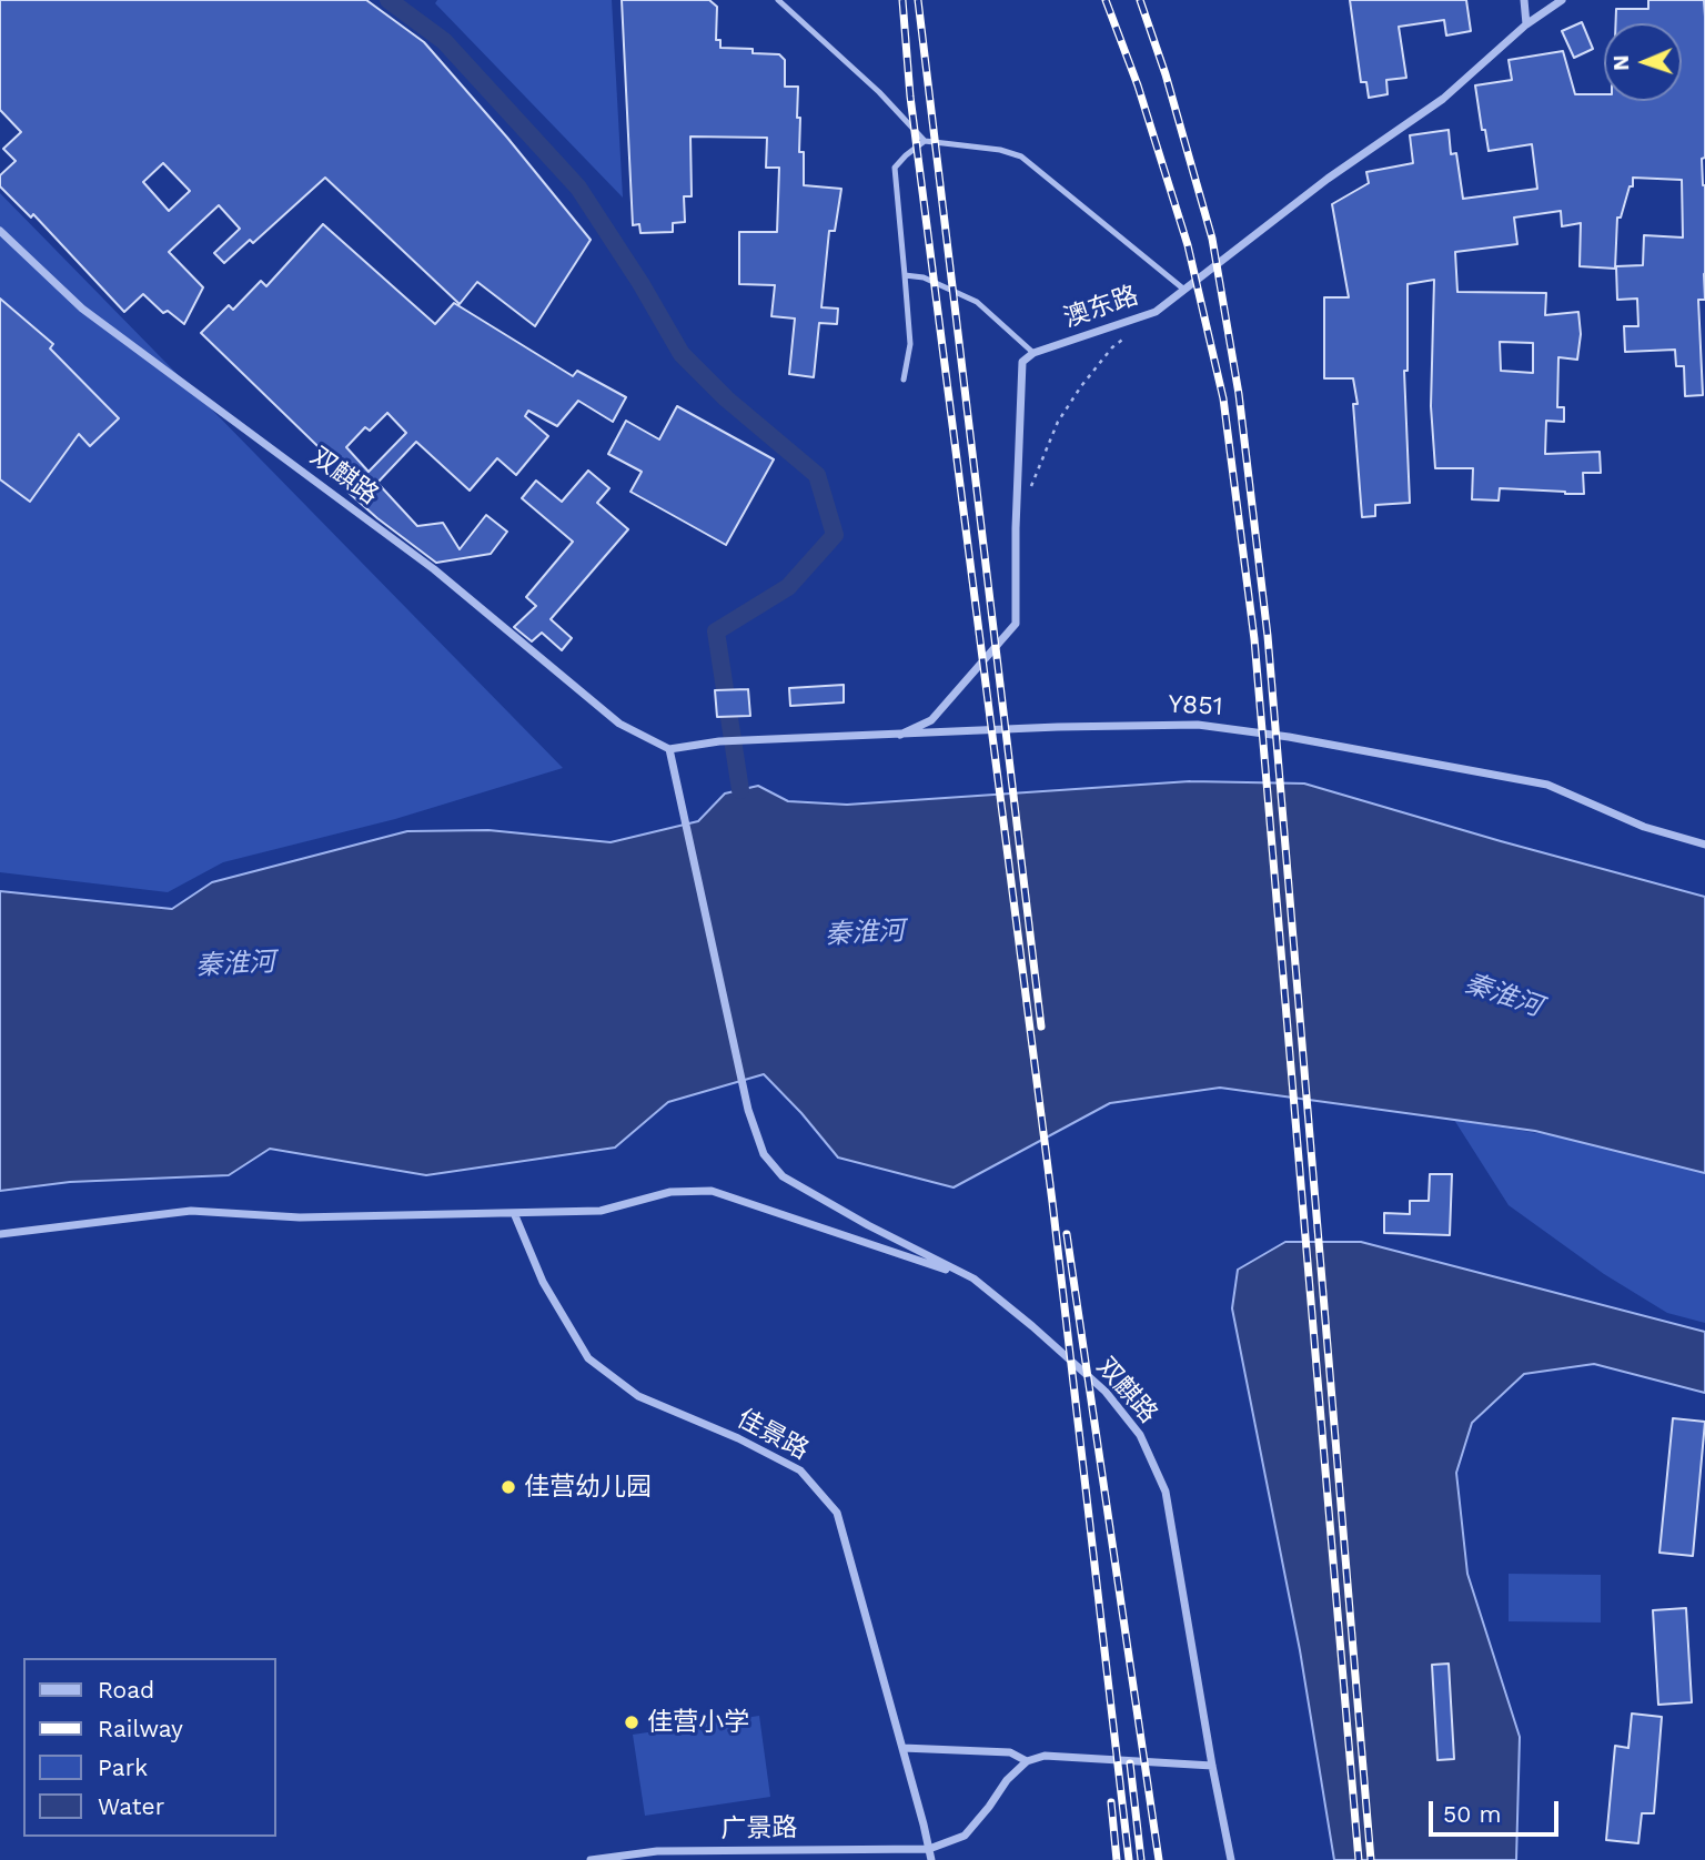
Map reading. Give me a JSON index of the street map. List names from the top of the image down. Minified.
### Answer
{"streets":{"street":["澳东路","双麒路","Y851","佳景路","广景路"]},"crossings":[["双麒路","Y851"],["佳景路","广景路"]],"water":["秦淮河"],"places":["佳营幼儿园","佳营小学"],"legend":["Road","Railway","Park","Water"],"scale_bar":"50 m","north":"left"}
